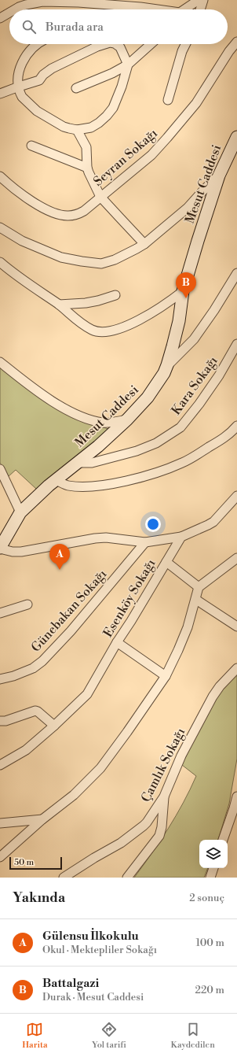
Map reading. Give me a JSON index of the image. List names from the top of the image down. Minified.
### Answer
{"streets":{"street":["Seyran Sokağı","Mesut Caddesi","Kara Sokağı","Esenköy Sokağı","Günebakan Sokağı","Çamlık Sokağı"]},"crossings":[["Mesut Caddesi","Kara Sokağı"]],"scale_bar":"50 m","page":{"search":"Burada ara","pins":["B","A"],"scale":"50 m","heading":["Yakında","2 sonuç"],"list":[{"mark":"A","name":"Gülensu İlkokulu","note":"Okul · Mektepliler Sokağı","value":"100 m"},{"mark":"B","name":"Battalgazi","note":"Durak · Mesut Caddesi","value":"220 m"}],"nav":["Harita","Yol tarifi","Kaydedilen"]}}
